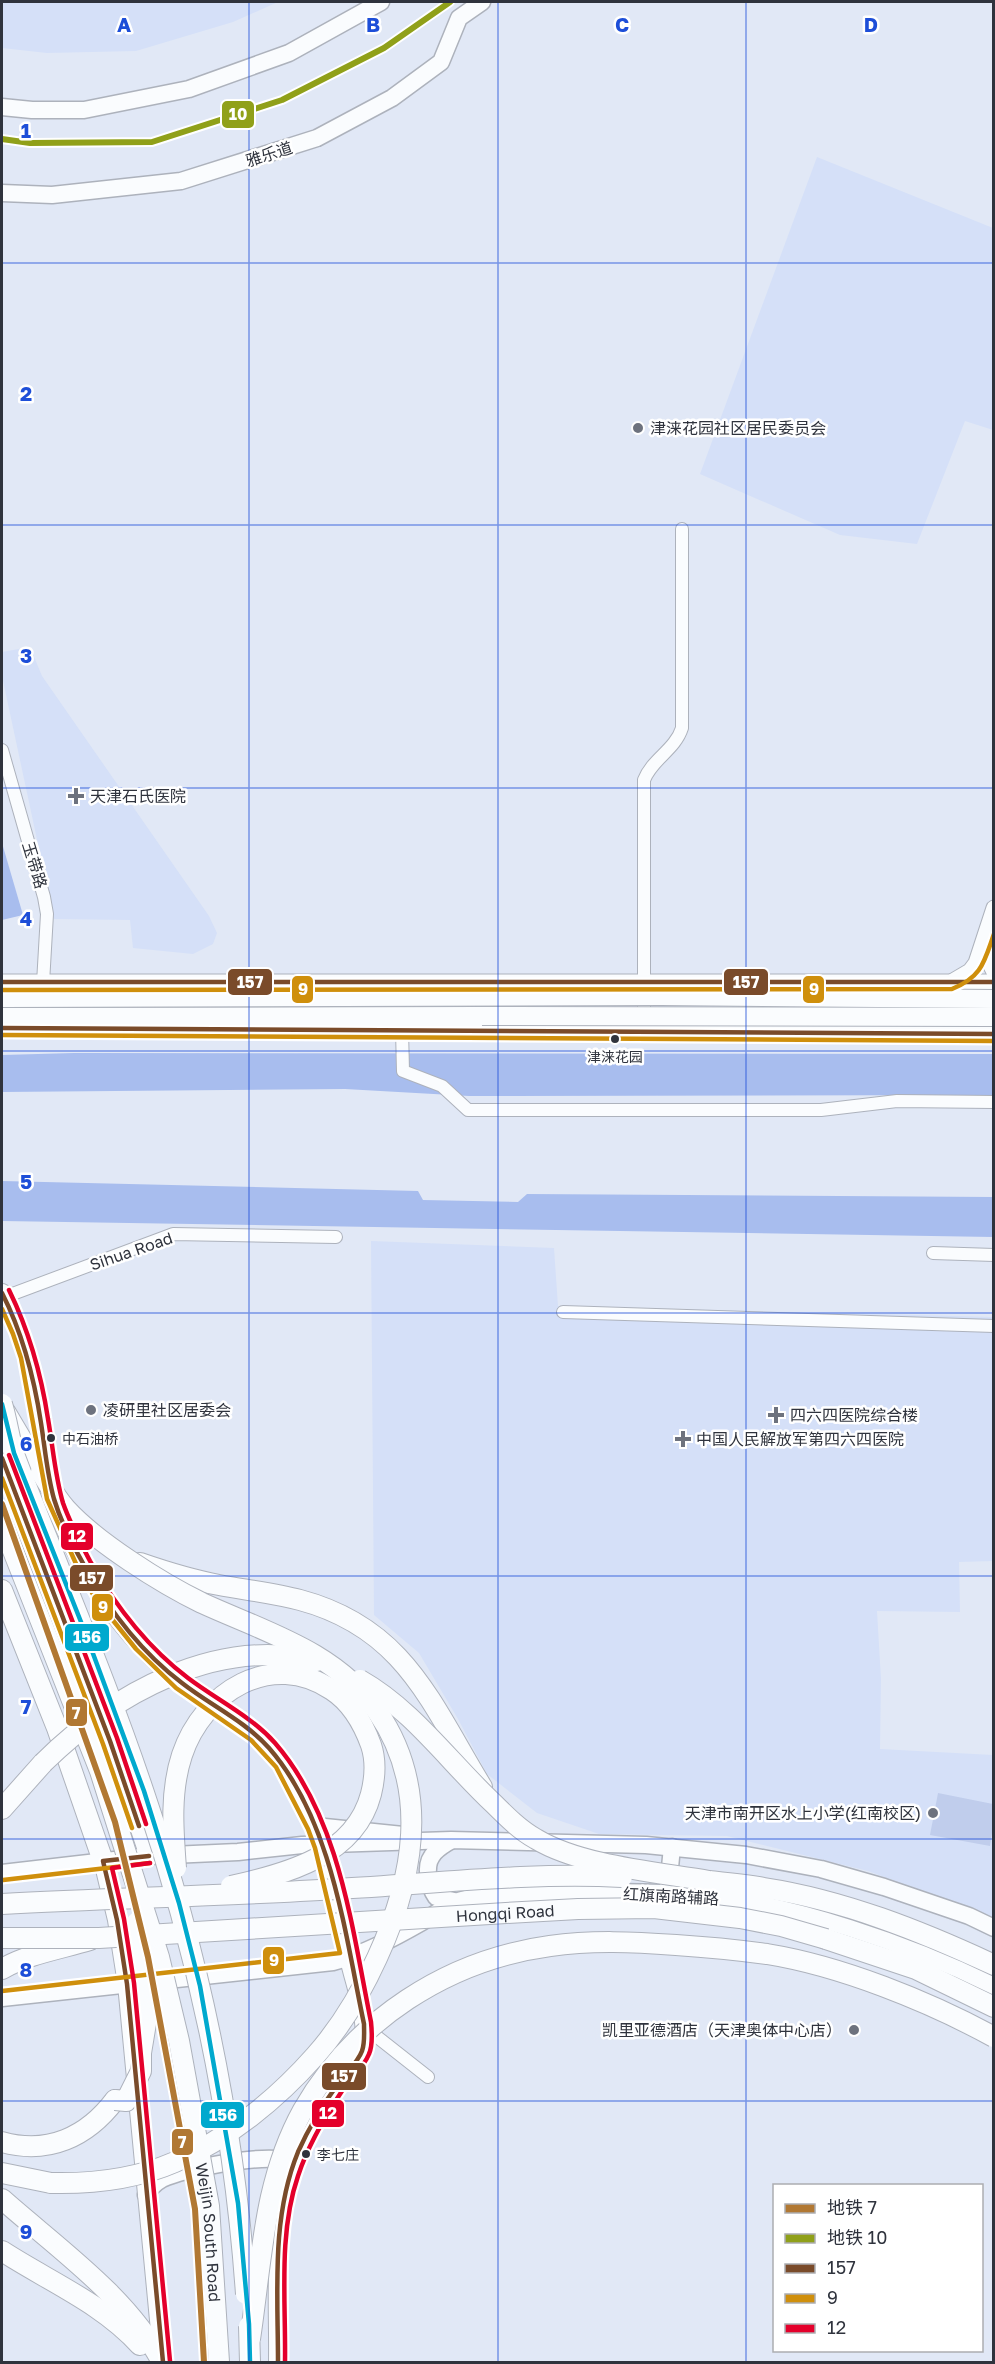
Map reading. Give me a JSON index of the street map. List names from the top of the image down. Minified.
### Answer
{"streets":{"highway":["Hongqi Road","Weijin South Road"],"main road":["雅乐道","红旗南路辅路"],"street":["玉带路","Sihua Road"]},"crossings":[["Hongqi Road","Weijin South Road"]],"places":{"other":["津涞花园社区居民委员会","津涞花园","凌研里社区居委会","中石油桥","天津市南开区水上小学(红南校区)","凯里亚德酒店（天津奥体中心店）","李七庄"],"health":["天津石氏医院","四六四医院综合楼","中国人民解放军第四六四医院"]},"lines":["metro line 10","transit line 9","transit line 157","transit line 12","transit line 156","metro line 7"],"legend":["地铁 7","地铁 10","157","9","12"],"grid":{"columns":["A","B","C","D"],"rows":["1","2","3","4","5","6","7","8","9"]}}
